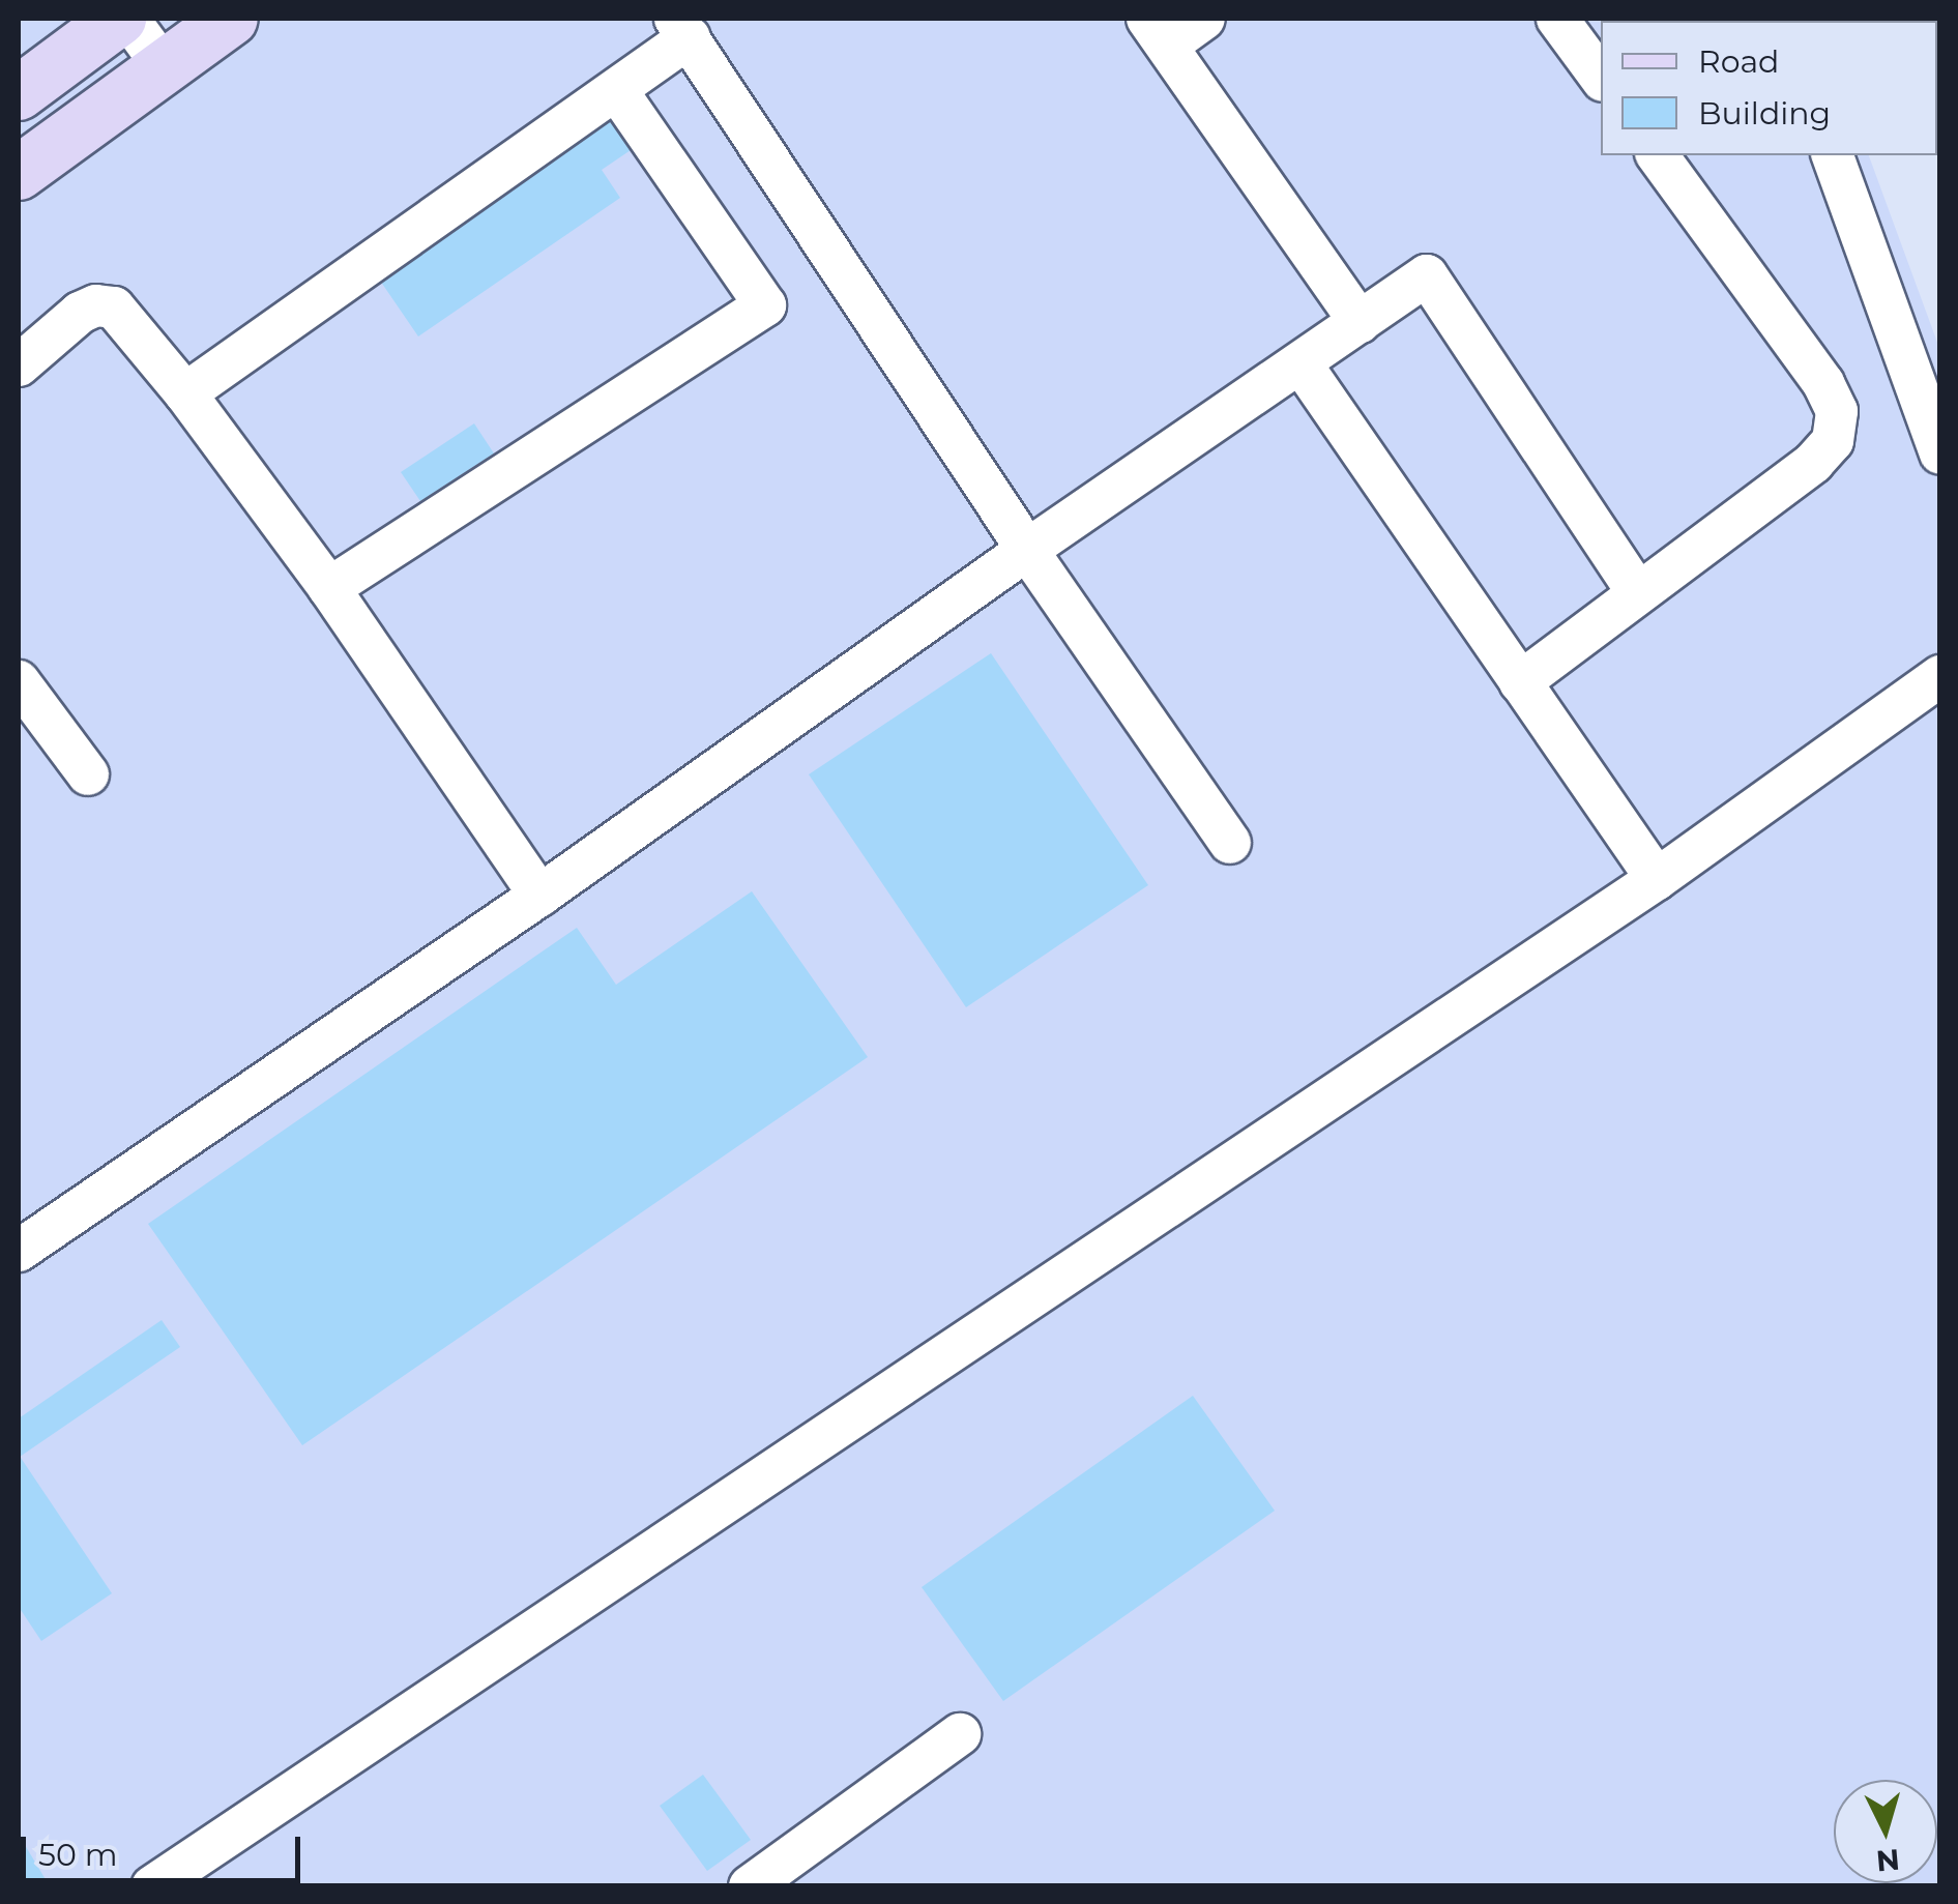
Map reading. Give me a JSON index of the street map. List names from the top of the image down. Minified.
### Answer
{"legend":["Road","Building"],"scale_bar":"50 m","north":"bottom"}
